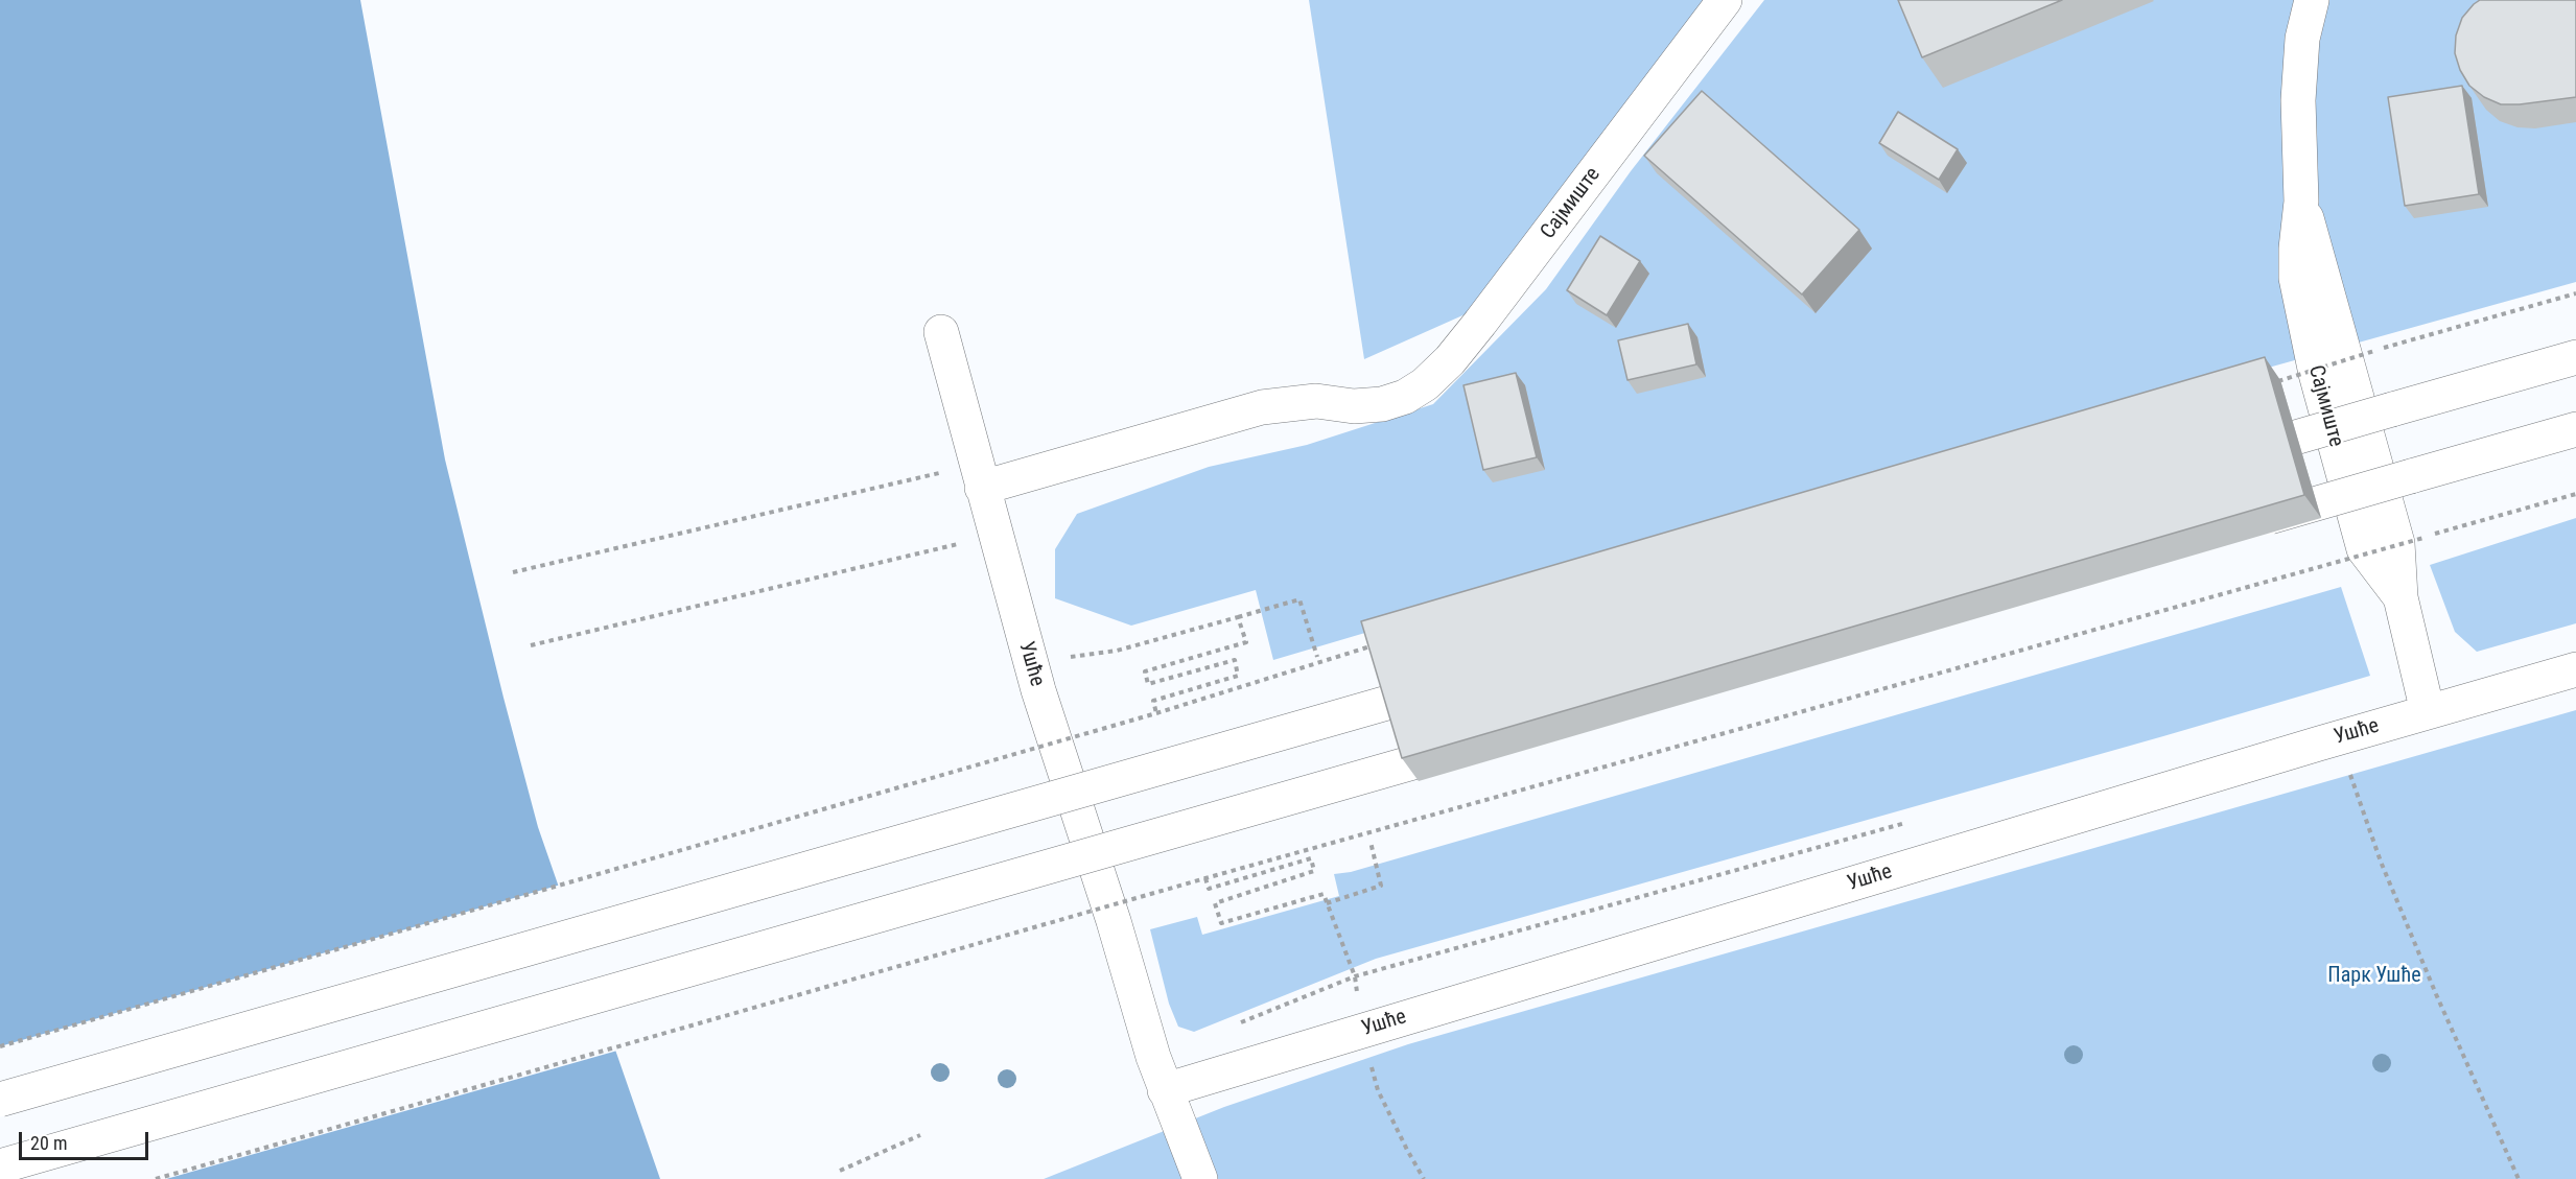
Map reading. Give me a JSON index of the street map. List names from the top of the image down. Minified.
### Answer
{"streets":{"street":["Сајмиште","Ушће"]},"crossings":[["Сајмиште","Ушће"]],"parks":["Парк Ушће"],"scale_bar":"20 m"}
